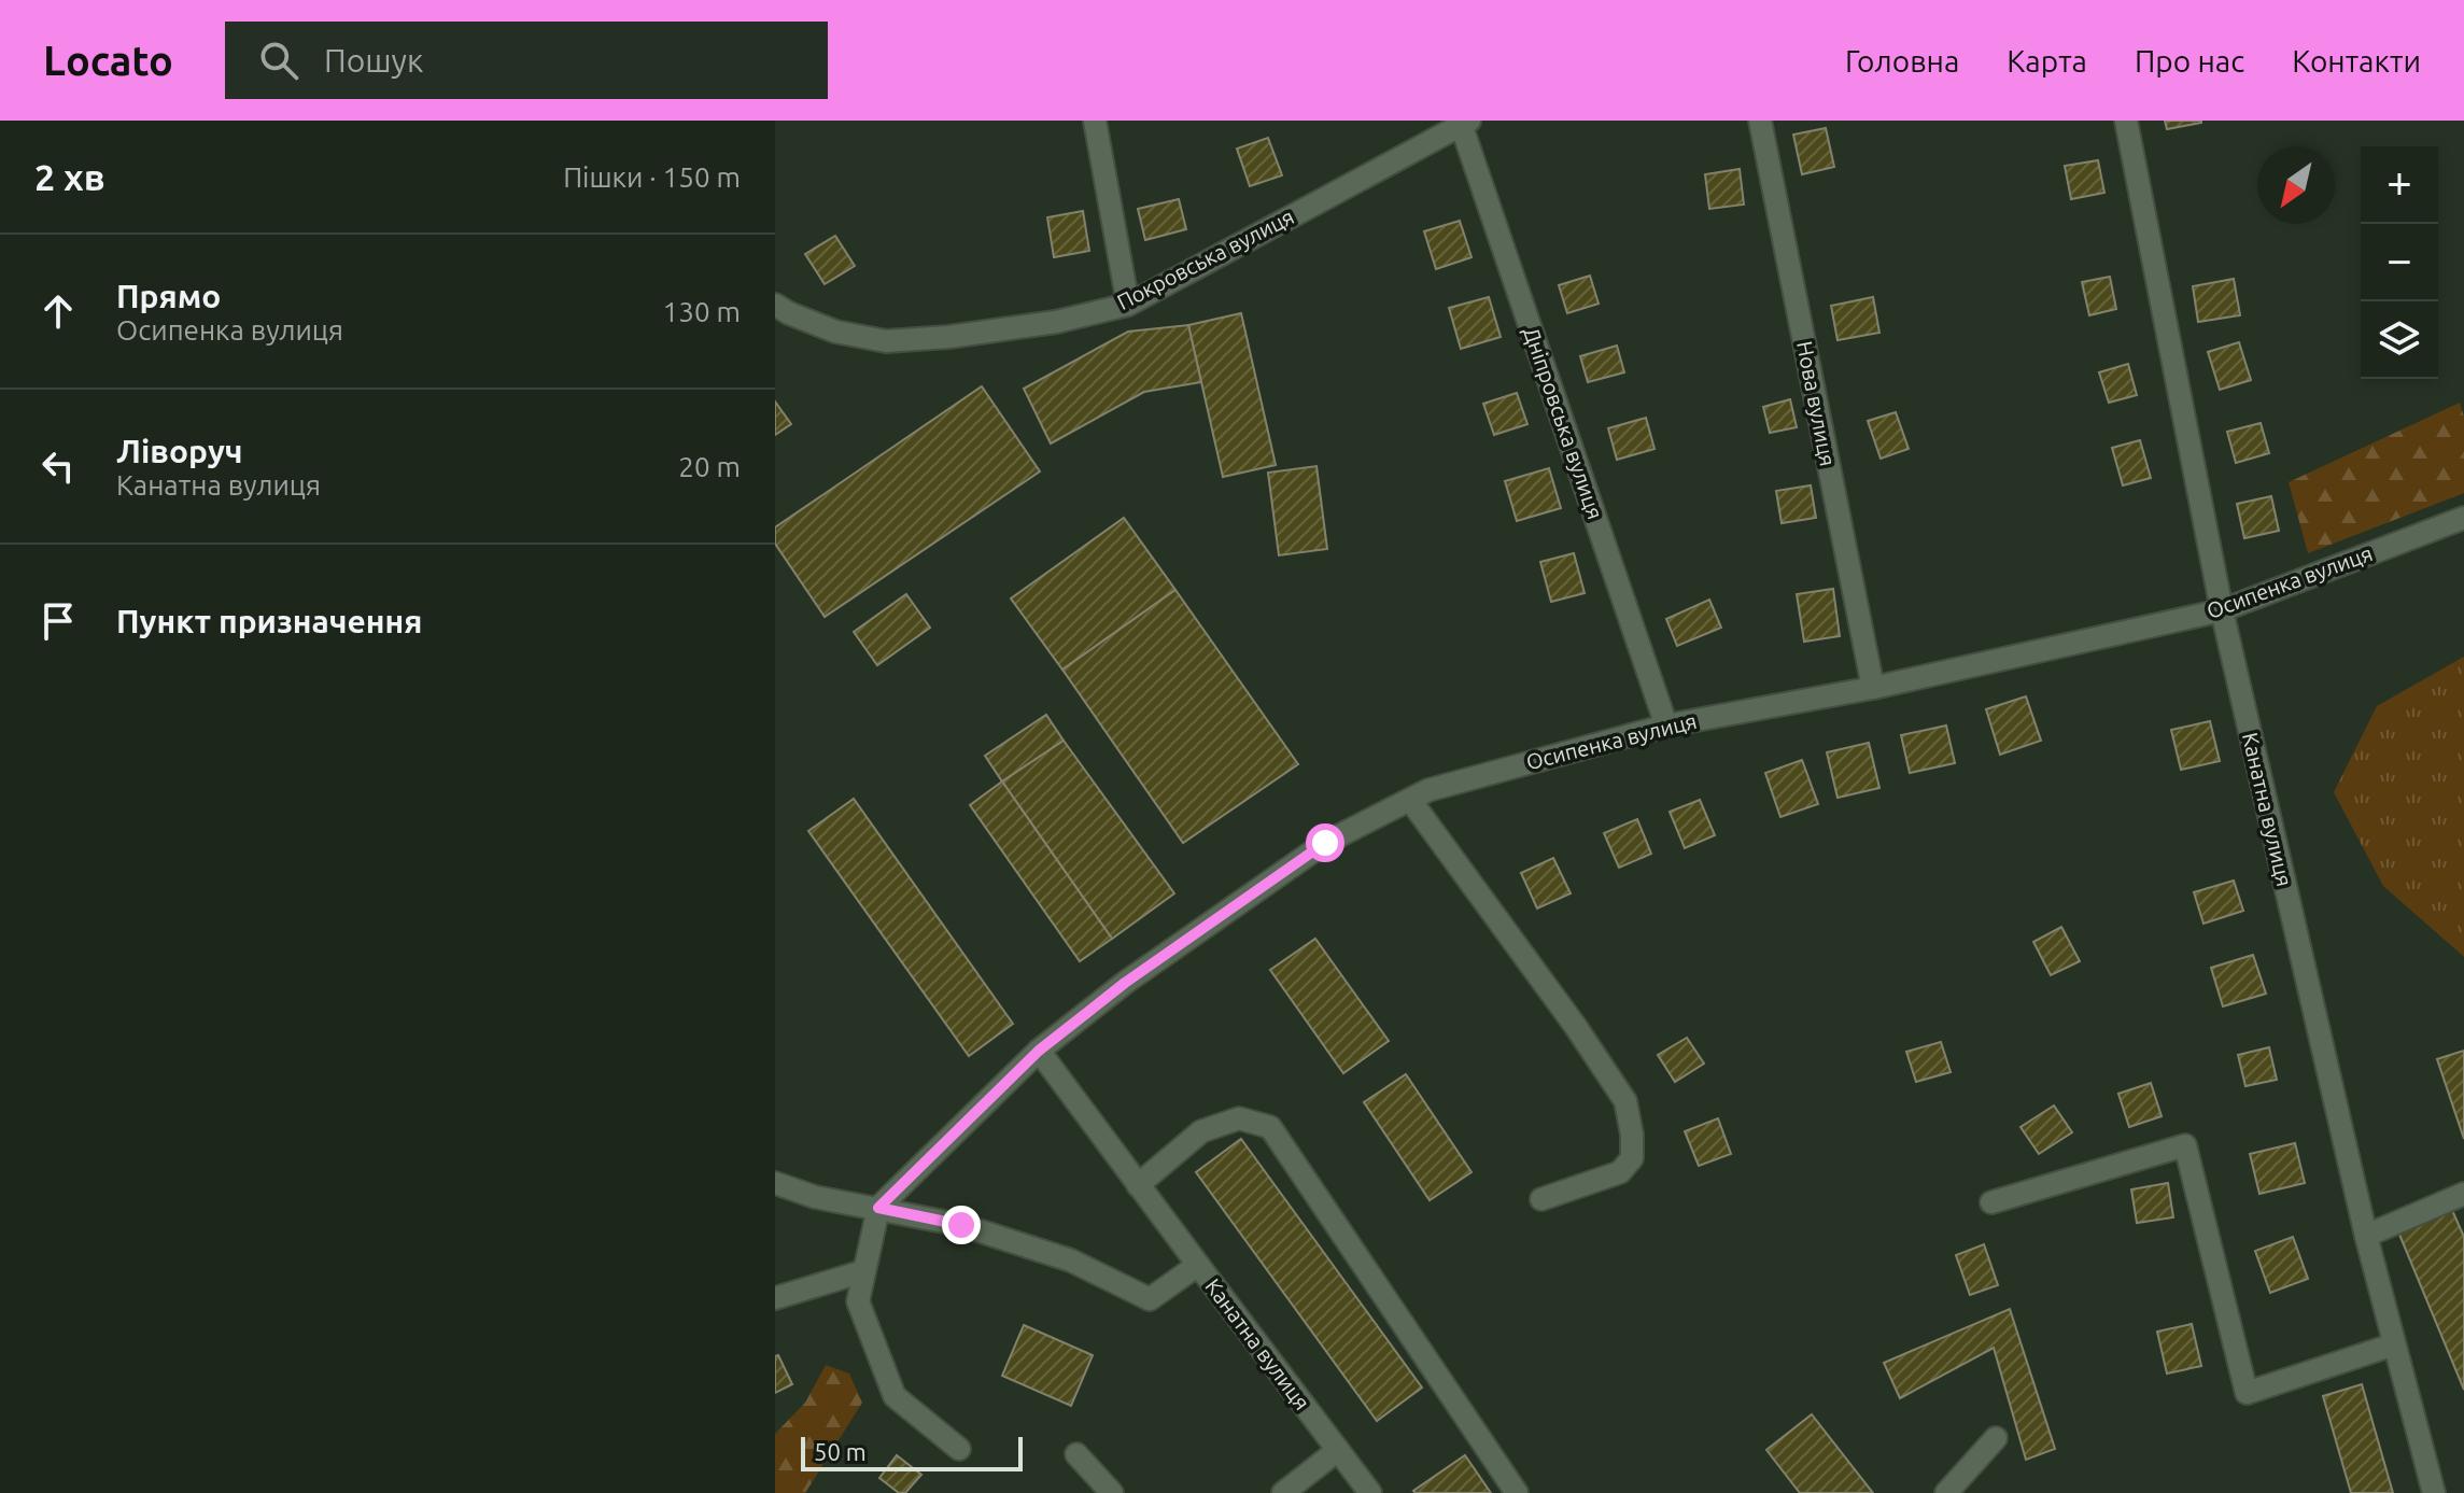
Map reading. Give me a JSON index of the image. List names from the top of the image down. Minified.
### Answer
{"streets":{"street":["Покровська вулиця","Нова вулиця","Дніпровська вулиця","Осипенка вулиця","Канатна вулиця"]},"crossings":[["Покровська вулиця","Дніпровська вулиця"],["Нова вулиця","Осипенка вулиця"],["Дніпровська вулиця","Осипенка вулиця"],["Осипенка вулиця","Канатна вулиця"]],"scale_bar":"50 m","north":"bottom left","page":{"header":"Locato","search":"Пошук","nav":["Головна","Карта","Про нас","Контакти"],"heading":["2 хв","Пішки · 150 m"],"map_buttons":["+","−"],"list":[["Прямо","Осипенка вулиця","130 m"],["Ліворуч","Канатна вулиця","20 m"],"Пункт призначення"],"scale":"50 m"}}
